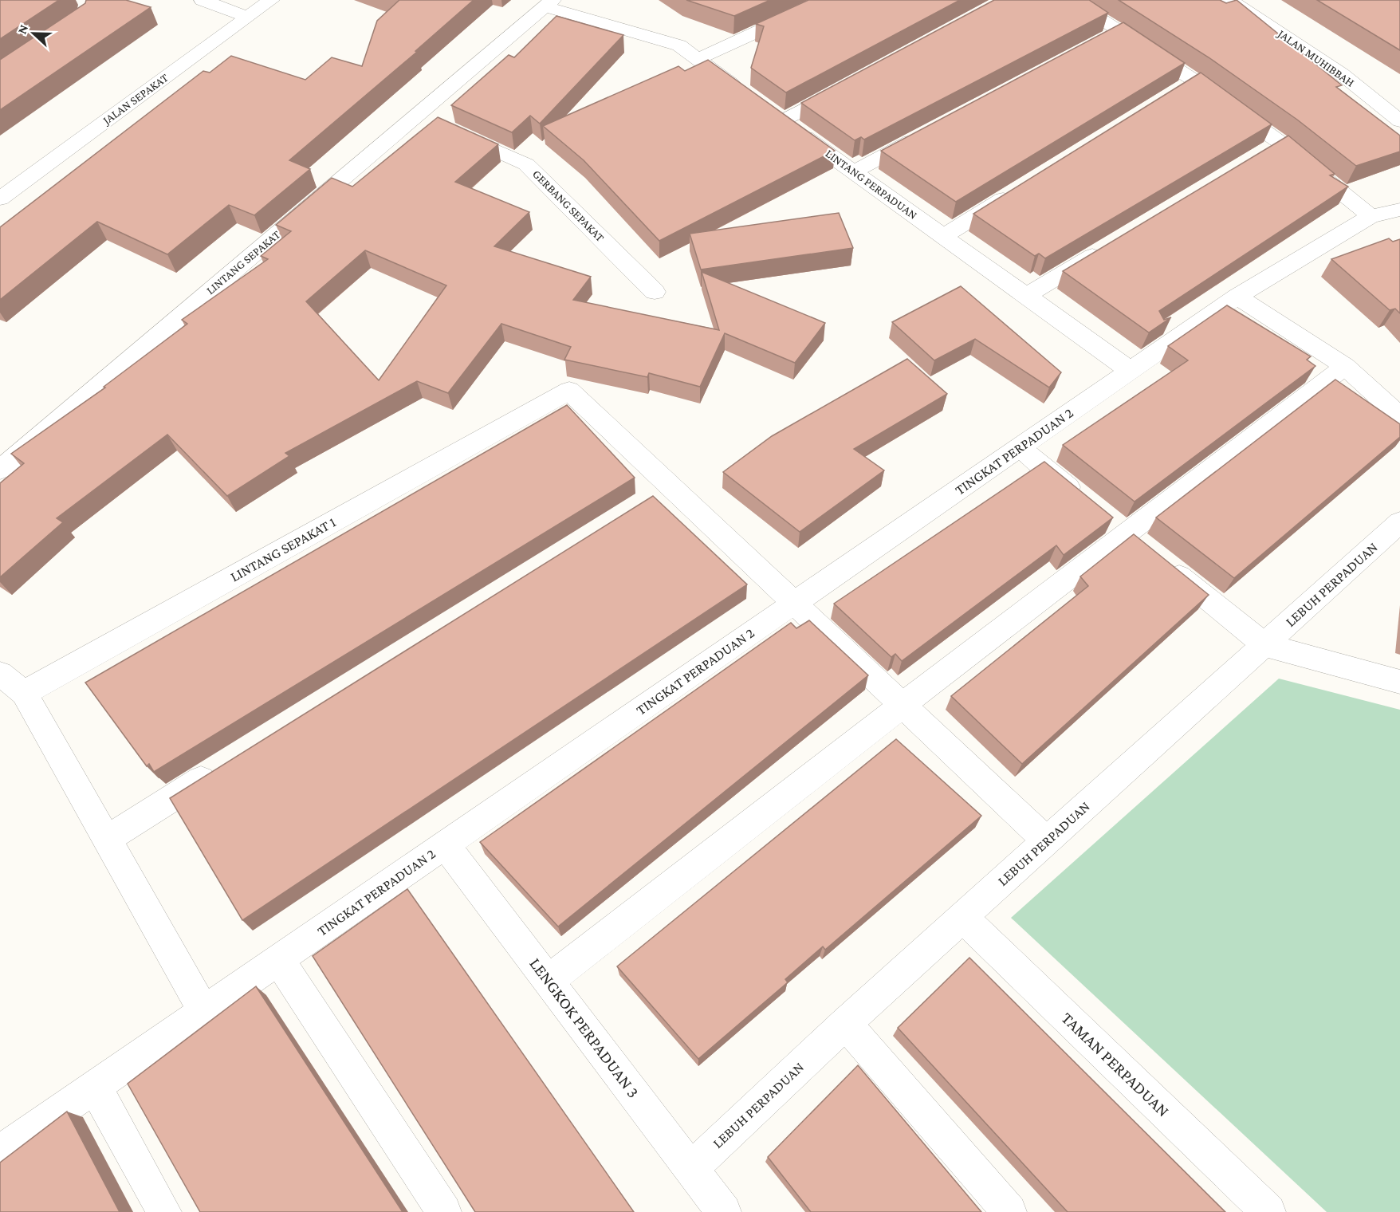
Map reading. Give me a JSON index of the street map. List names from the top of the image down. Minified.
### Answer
{"streets":{"street":["JALAN MUHIBBAH","JALAN SEPAKAT","LINTANG PERPADUAN","GERBANG SEPAKAT","LINTANG SEPAKAT","TINGKAT PERPADUAN 2","LINTANG SEPAKAT 1","LEBUH PERPADUAN","LENGKOK PERPADUAN 3","TAMAN PERPADUAN"]},"crossings":[["LINTANG PERPADUAN","TINGKAT PERPADUAN 2"],["GERBANG SEPAKAT","LINTANG SEPAKAT"],["TINGKAT PERPADUAN 2","LENGKOK PERPADUAN 3"],["LEBUH PERPADUAN","LENGKOK PERPADUAN 3"],["LEBUH PERPADUAN","TAMAN PERPADUAN"]],"north":"left"}
